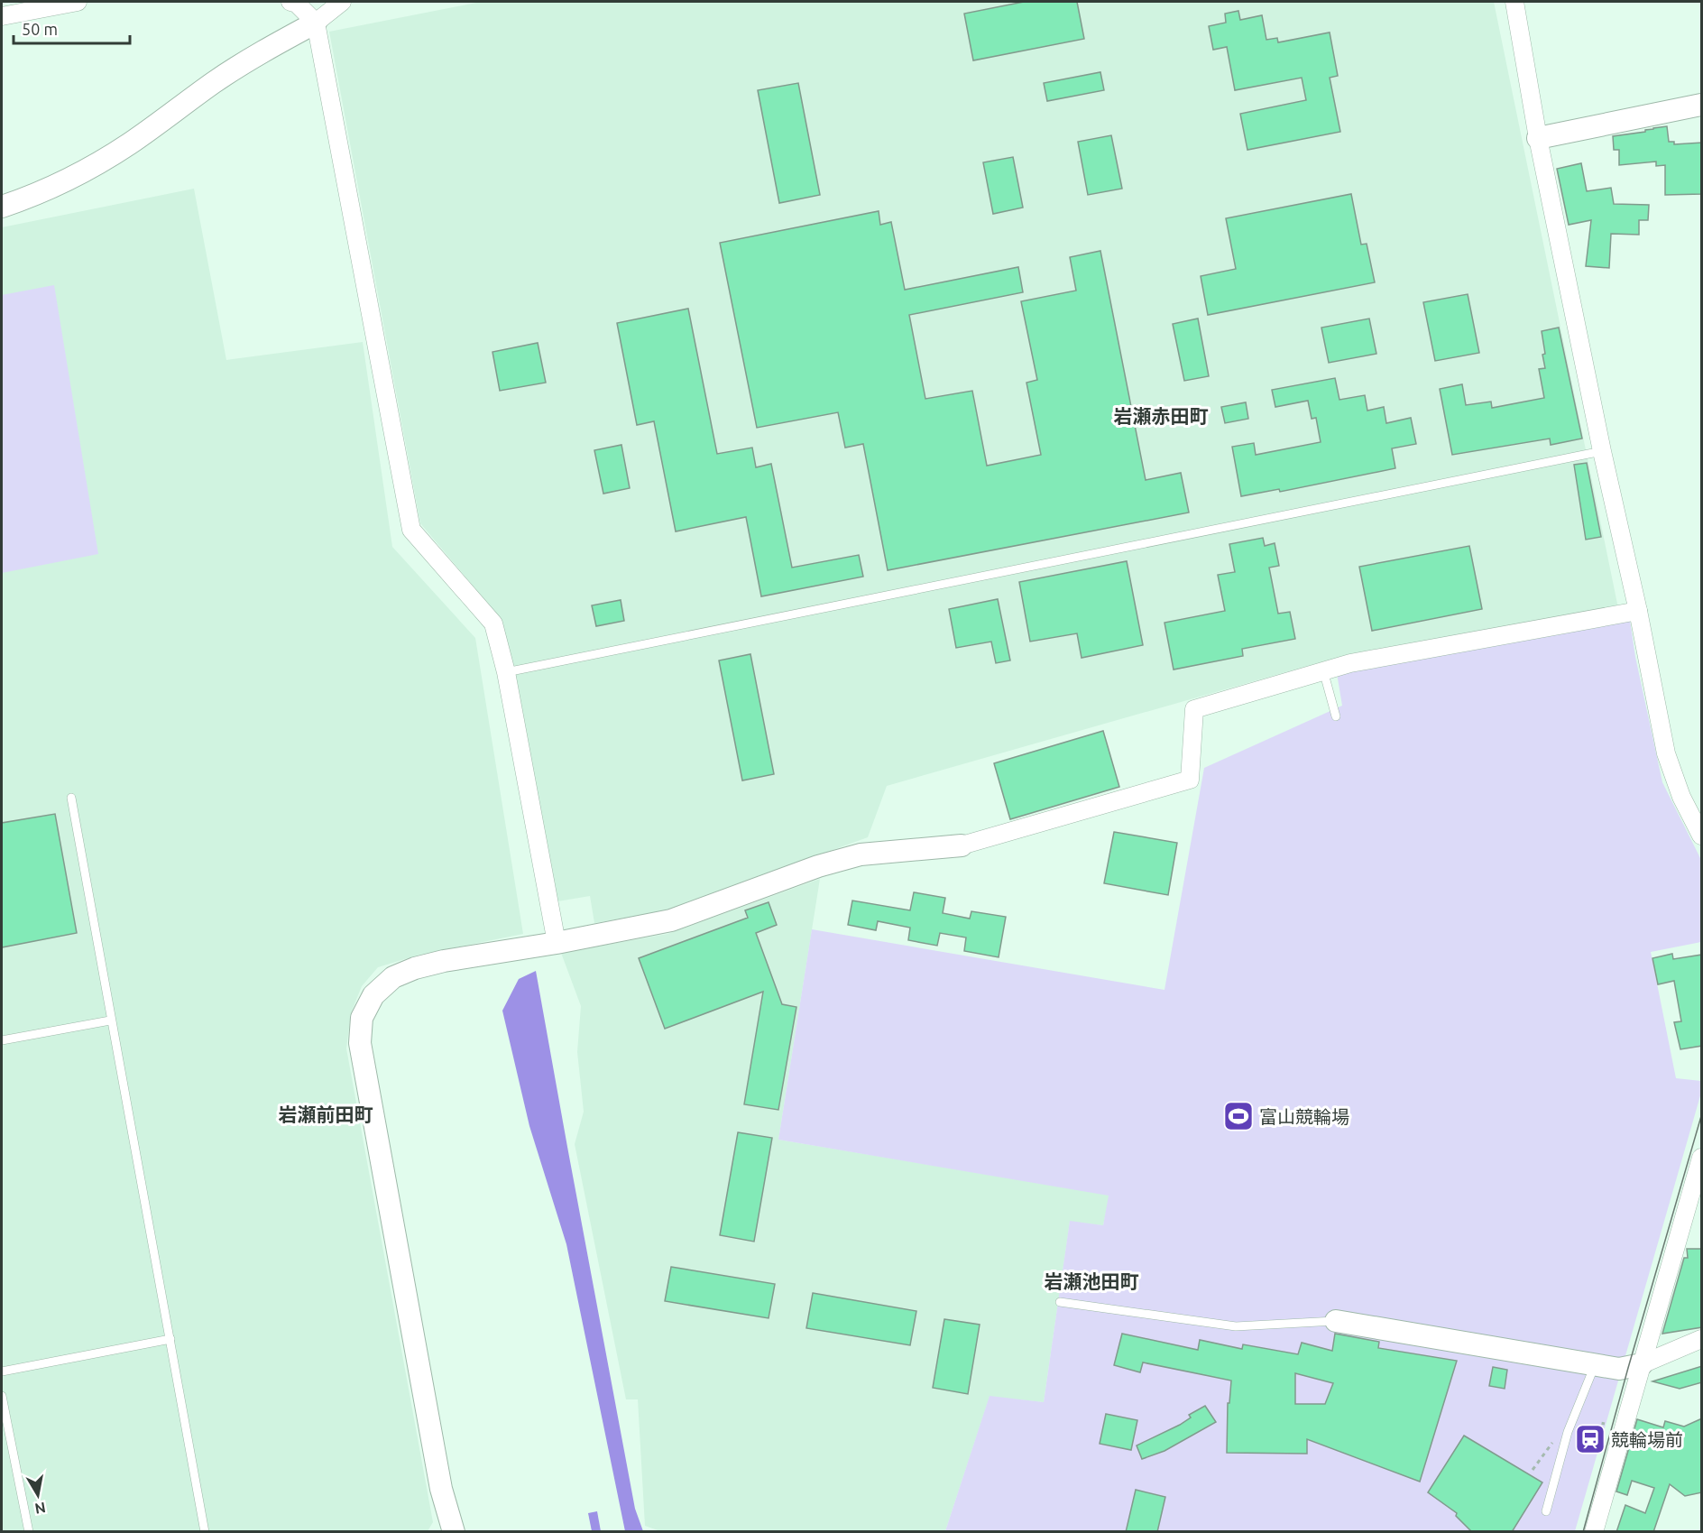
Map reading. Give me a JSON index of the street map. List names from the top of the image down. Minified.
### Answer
{"districts":["岩瀬赤田町","岩瀬前田町","岩瀬池田町"],"places":{"sports":["富山競輪場"],"station":["競輪場前"]},"scale_bar":"50 m","north":"bottom"}
